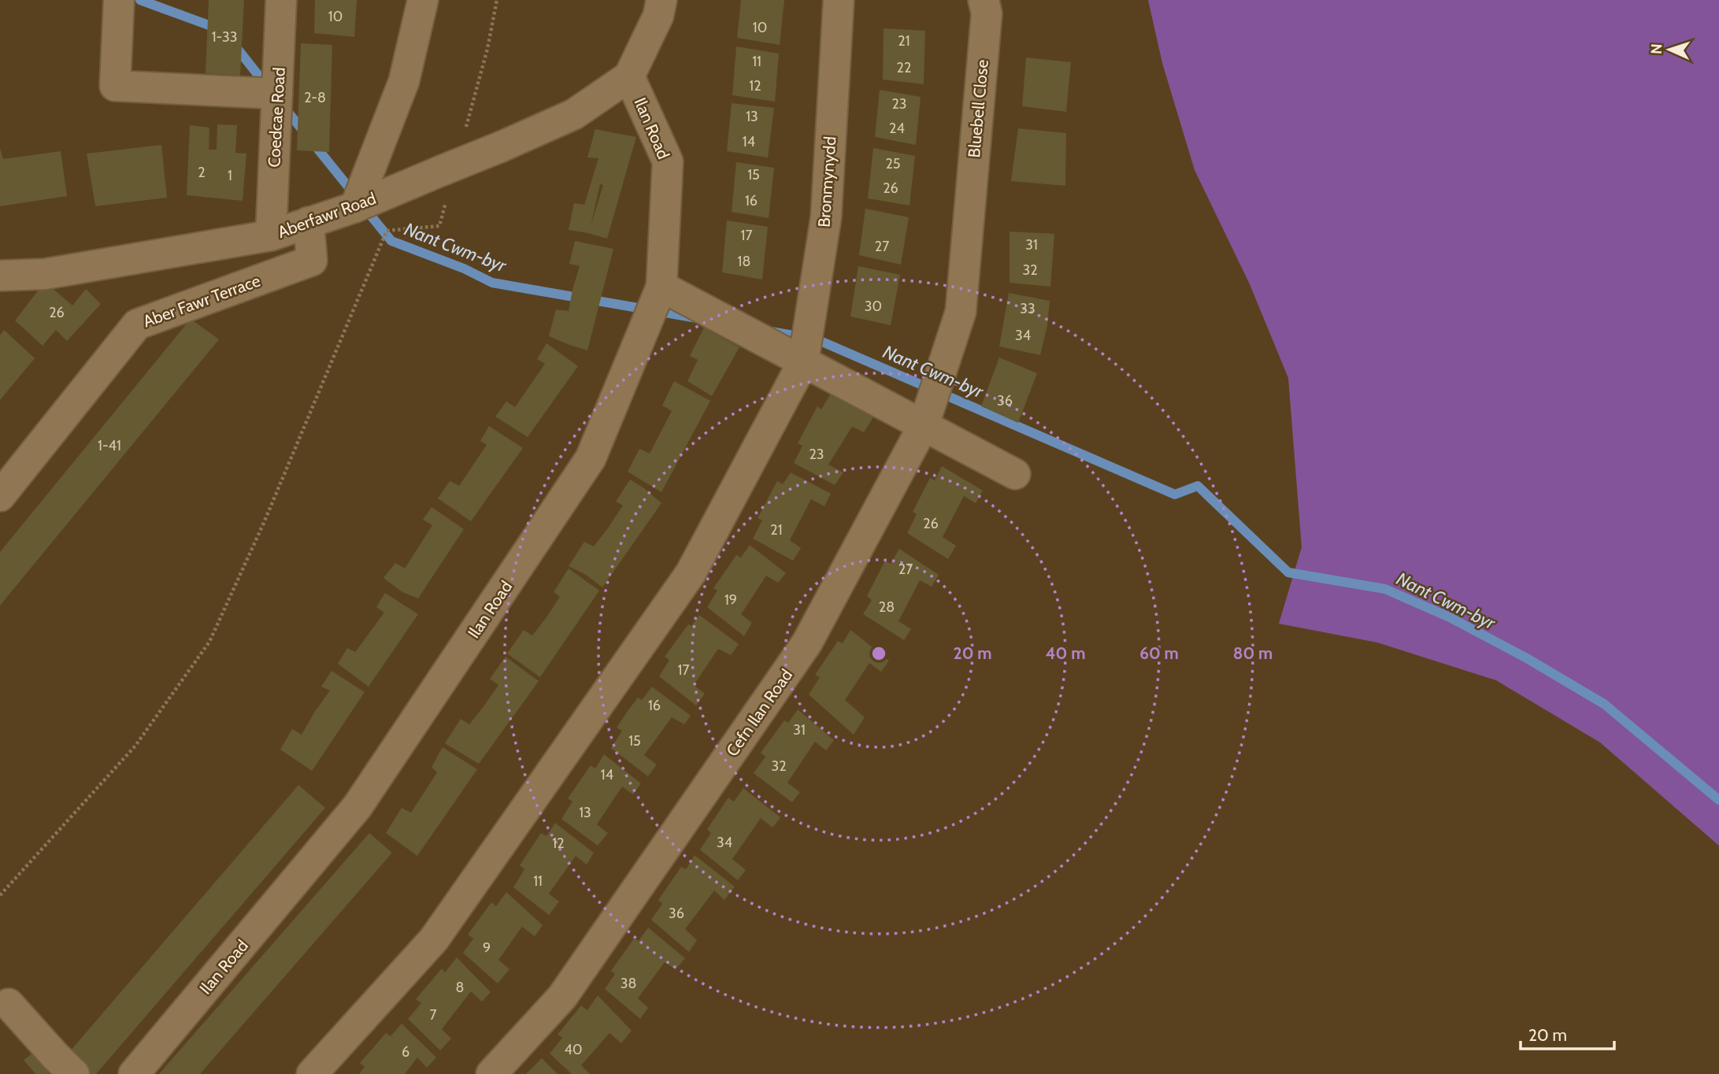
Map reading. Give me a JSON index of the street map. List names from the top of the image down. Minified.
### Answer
{"streets":{"street":["Bluebell Close","Coedcae Road","Ilan Road","Bronmynydd","Aberfawr Road","Aber Fawr Terrace","Cefn Ilan Road"]},"crossings":[["Bluebell Close","Cefn Ilan Road"],["Coedcae Road","Aberfawr Road"],["Ilan Road","Aberfawr Road"],["Aberfawr Road","Aber Fawr Terrace"]],"water":["Nant Cwm-byr"],"house_numbers":["10","10","1-33","21","11","22","12","2-8","23","13","24","14","25","2","15","1","26","16","17","31","27","18","32","30","33","26","34","36","1-41","23","26","21","27","19","28","17","16","31","15","32","14","13","34","12","11","36","9","38","8","7","40","6"],"scale_bar":"20 m","north":"left","rings":["20 m","40 m","60 m","80 m"]}
